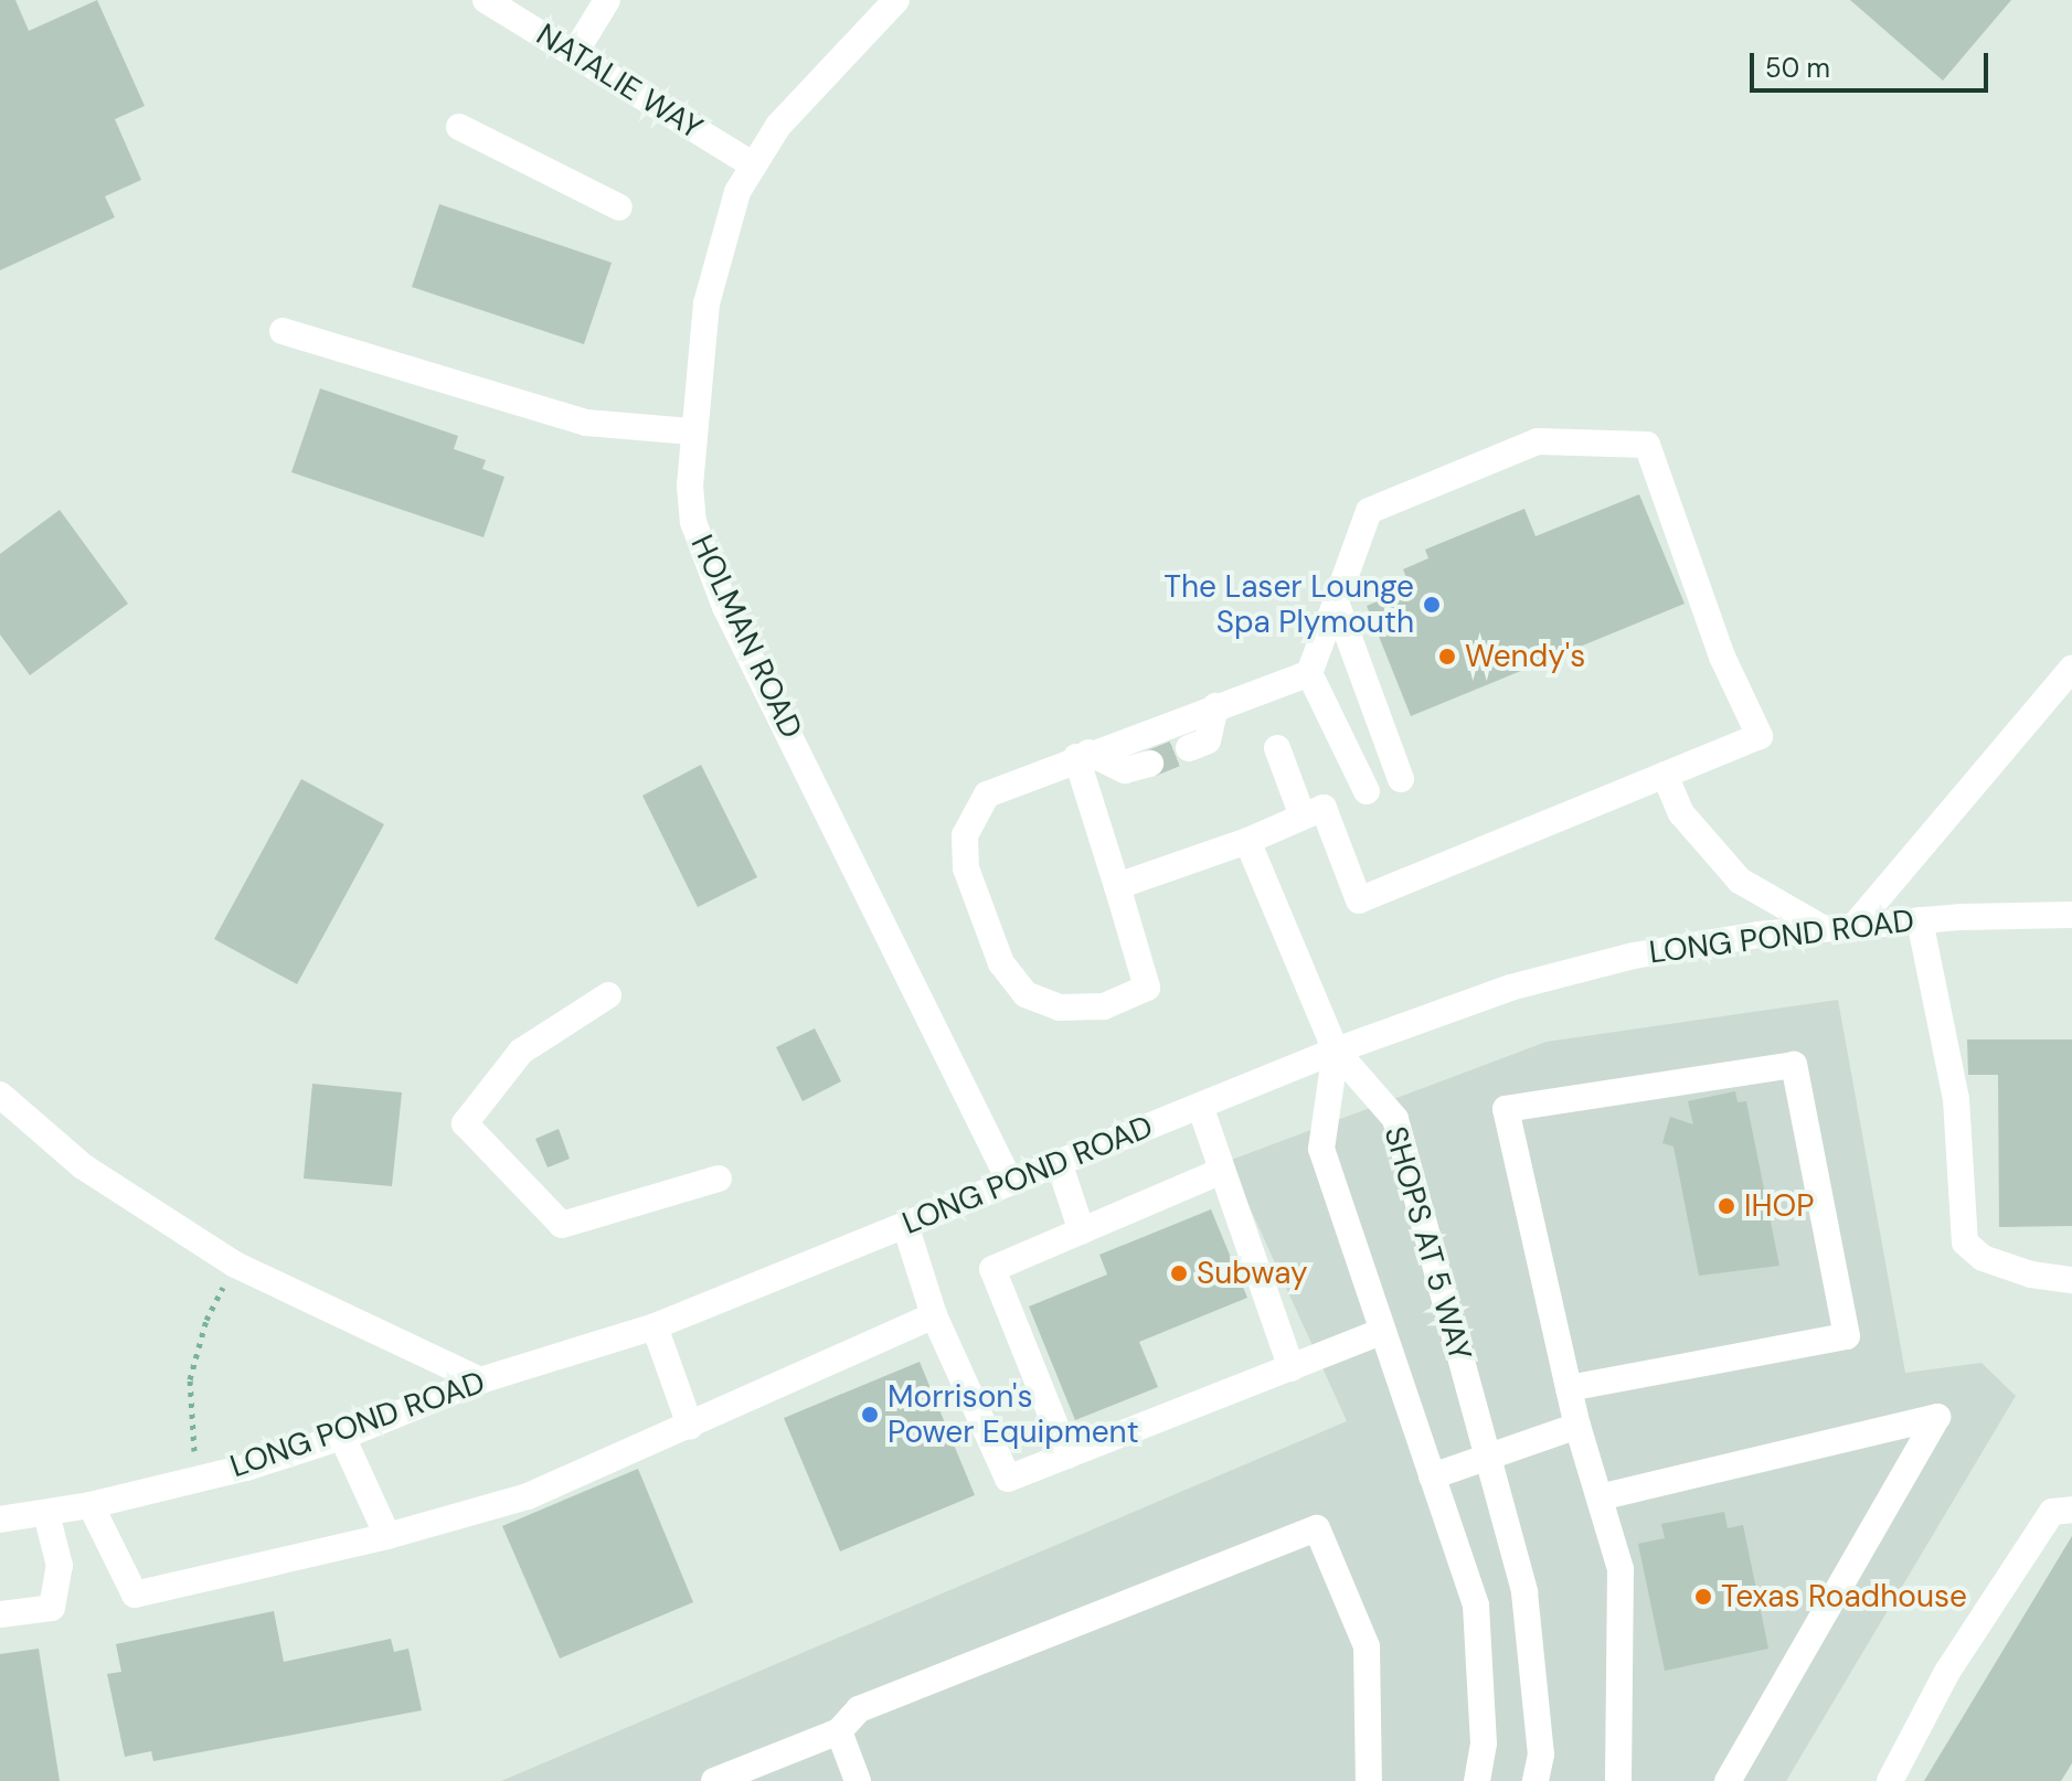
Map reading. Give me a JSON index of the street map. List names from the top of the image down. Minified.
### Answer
{"streets":{"street":["NATALIE WAY","HOLMAN ROAD","LONG POND ROAD","SHOPS AT 5 WAY"]},"crossings":[["NATALIE WAY","HOLMAN ROAD"],["HOLMAN ROAD","LONG POND ROAD"],["LONG POND ROAD","SHOPS AT 5 WAY"]],"places":["The Laser Lounge Spa Plymouth","Wendy's","IHOP","Subway","Morrison's Power Equipment","Texas Roadhouse"],"scale_bar":"50 m"}
